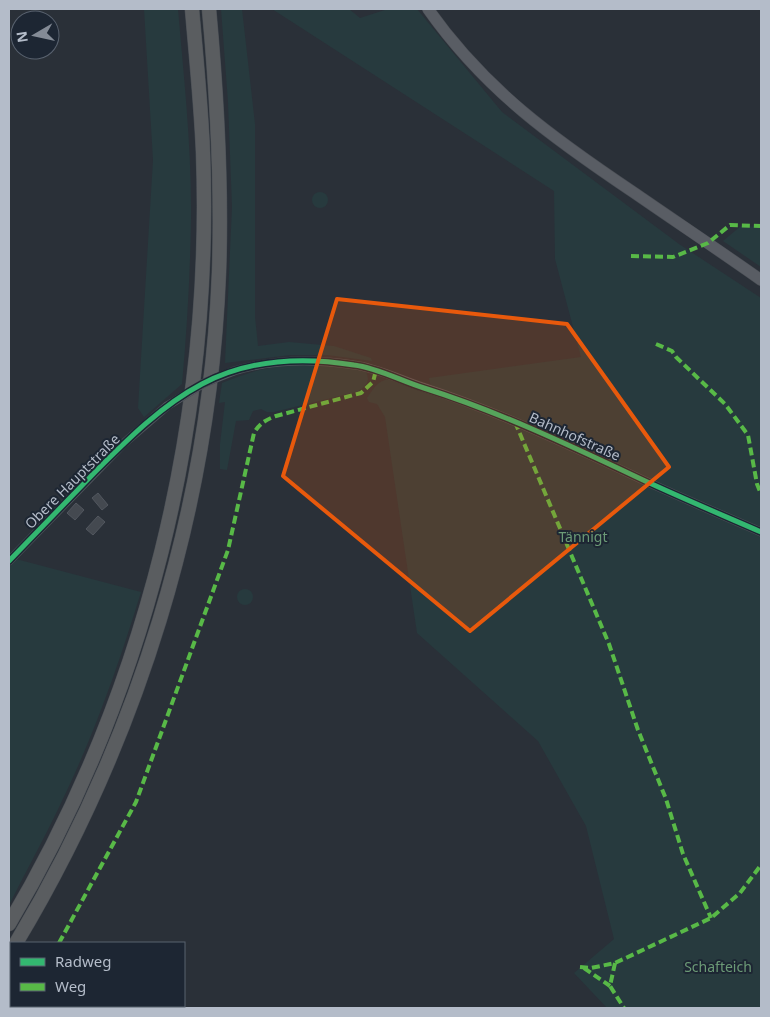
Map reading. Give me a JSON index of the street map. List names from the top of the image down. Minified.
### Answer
{"streets":{"street":["Bahnhofstraße","Obere Hauptstraße"]},"crossings":[["Bahnhofstraße","Obere Hauptstraße"]],"parks":["Tännigt","Schafteich"],"legend":["Radweg","Weg"],"north":"left"}
